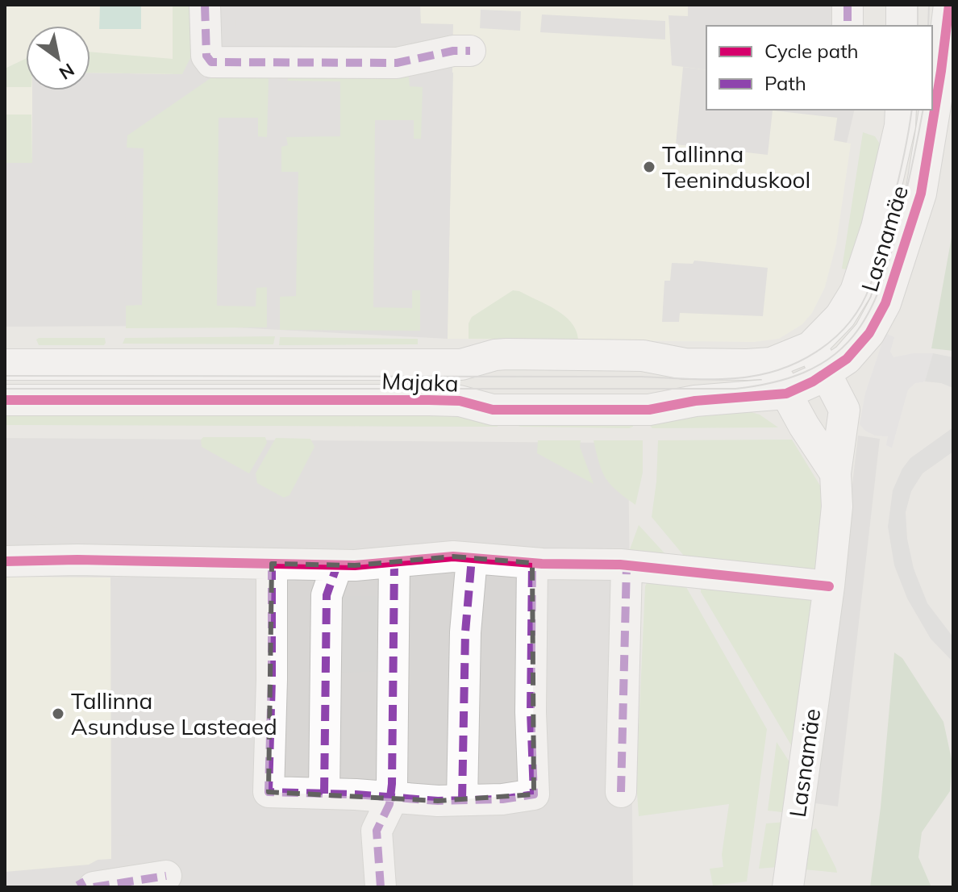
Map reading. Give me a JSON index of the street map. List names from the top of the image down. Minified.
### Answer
{"streets":{"street":["Lasnamäe","Majaka"]},"crossings":[["Lasnamäe","Majaka"]],"places":["Tallinna Teeninduskool","Tallinna Asunduse Lasteaed"],"legend":["Cycle path","Path"],"north":"bottom right"}
